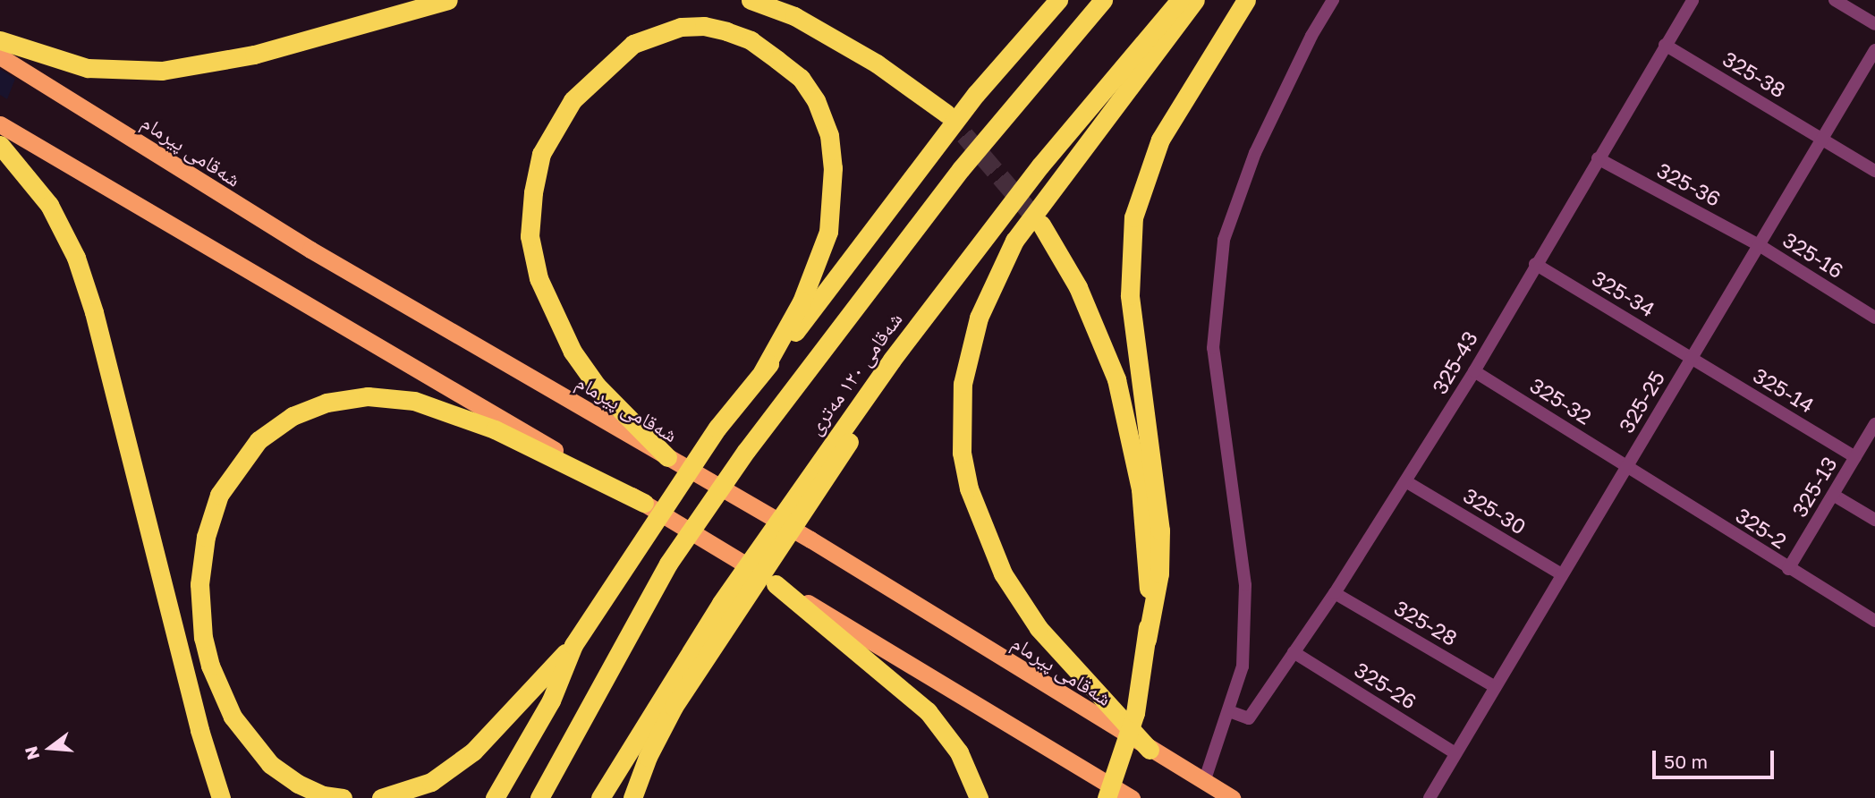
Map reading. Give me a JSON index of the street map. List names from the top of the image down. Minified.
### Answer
{"streets":{"highway":["شەقامی پیرمام","شەقامی ١٢٠ مەتری"],"street":["325-38","325-36","325-16","325-34","325-43","325-14","325-32","325-25","325-13","325-30","325-2","325-28","325-26"]},"crossings":[["325-38","325-43"],["325-38","325-25"],["325-36","325-16"],["325-36","325-43"],["325-36","325-25"],["325-16","325-25"],["325-34","325-43"],["325-34","325-14"],["325-34","325-25"],["325-43","325-32"],["325-43","325-30"],["325-43","325-28"],["325-43","325-26"],["325-14","325-25"],["325-14","325-13"],["325-32","325-25"],["325-32","325-2"],["325-25","325-30"],["325-25","325-2"],["325-25","325-28"],["325-25","325-26"],["325-13","325-2"]],"scale_bar":"50 m","north":"left"}
